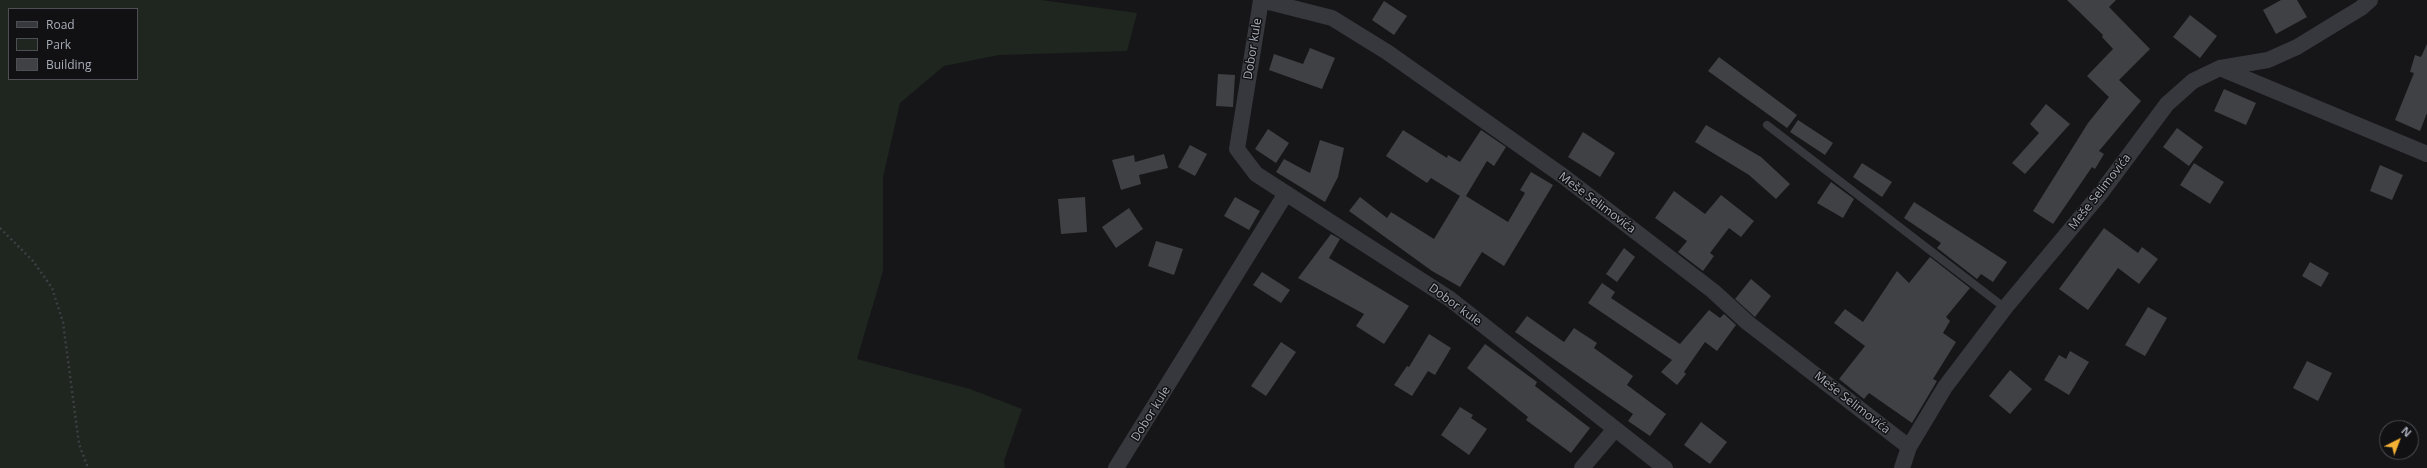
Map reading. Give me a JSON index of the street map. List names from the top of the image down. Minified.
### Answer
{"streets":{"street":["Dobor kule","Meše Selimovića"]},"crossings":[["Dobor kule","Meše Selimovića"]],"legend":["Road","Park","Building"],"north":"top right"}
